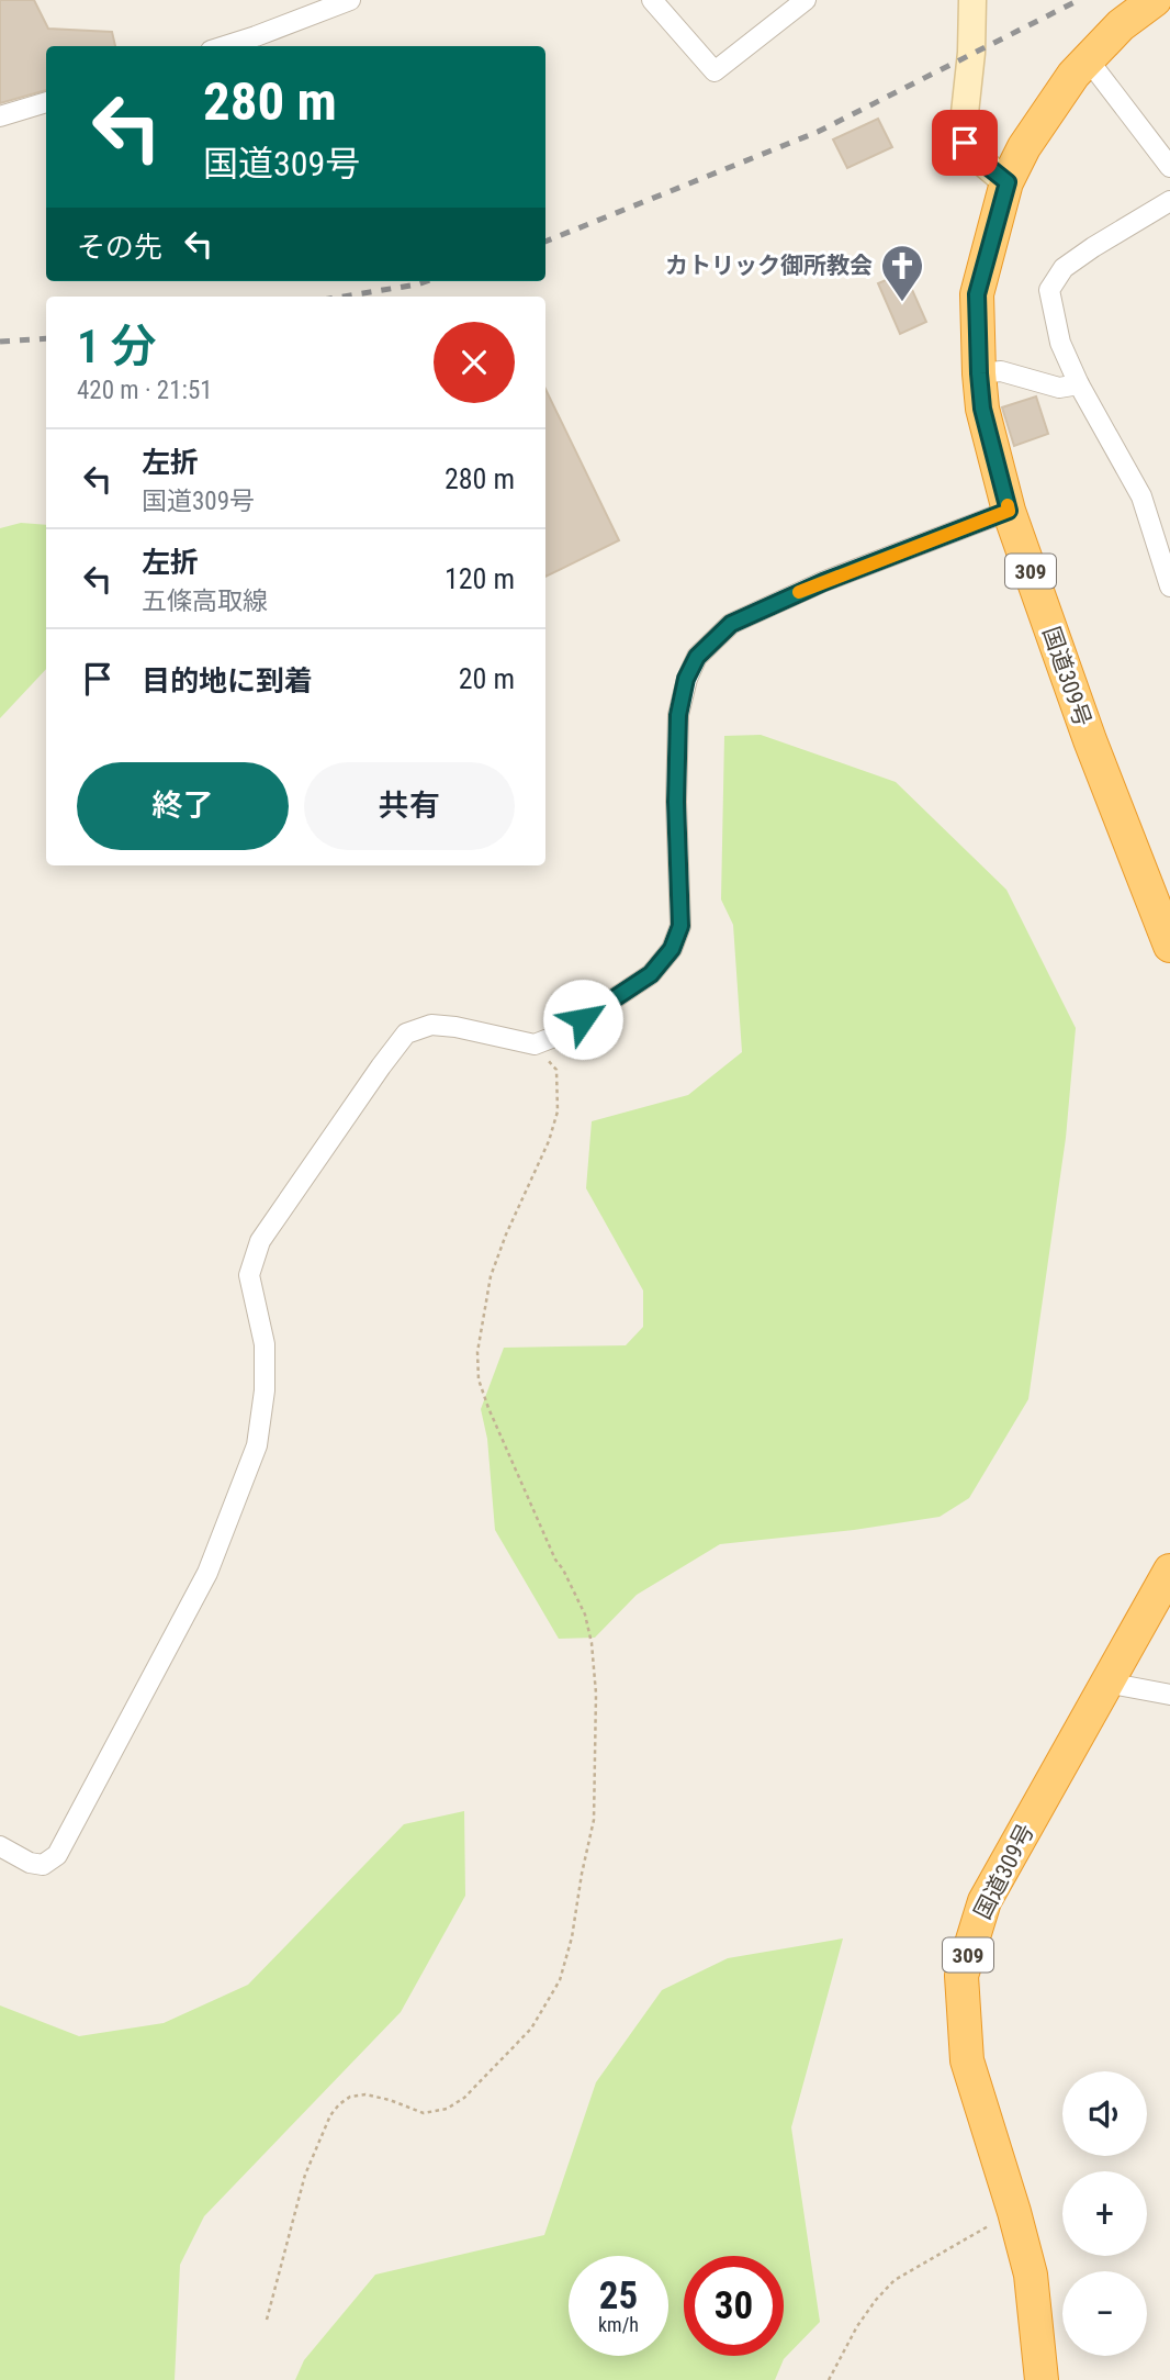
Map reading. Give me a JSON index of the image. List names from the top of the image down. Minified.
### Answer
{"streets":{"highway":["309","国道309号"]},"places":{"church":["カトリック御所教会"]},"page":{"turn":["280 m","国道309号"],"then":"その先","heading":["1 分","420 m · 21:51"],"list":[{"name":"左折","note":"国道309号","value":"280 m"},{"name":"左折","note":"五條高取線","value":"120 m"},{"name":"目的地に到着","value":"20 m"}],"buttons":["終了","共有"],"map_buttons":["+","−"],"speed":"25 km/h","limit":"30"}}
